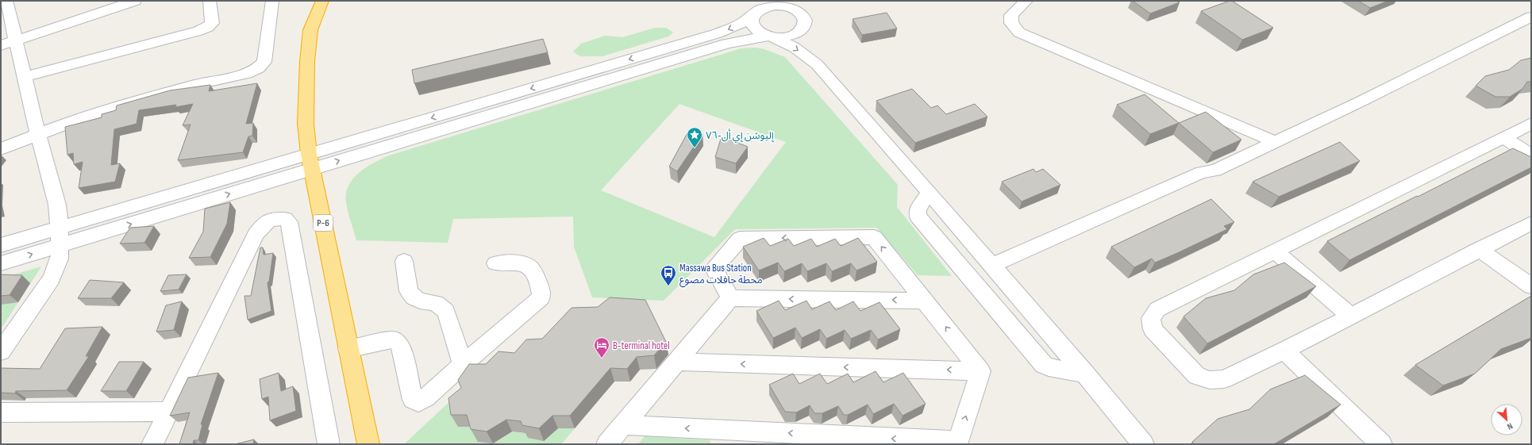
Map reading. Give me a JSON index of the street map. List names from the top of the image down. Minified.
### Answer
{"streets":{"highway":["P-6"]},"places":{"place":["إليوشن إي أل-٧٦"],"bus stop":["Massawa Bus Station محطة حافلات مصوع"],"hotel":["B-terminal hotel"]},"north":"bottom right"}
